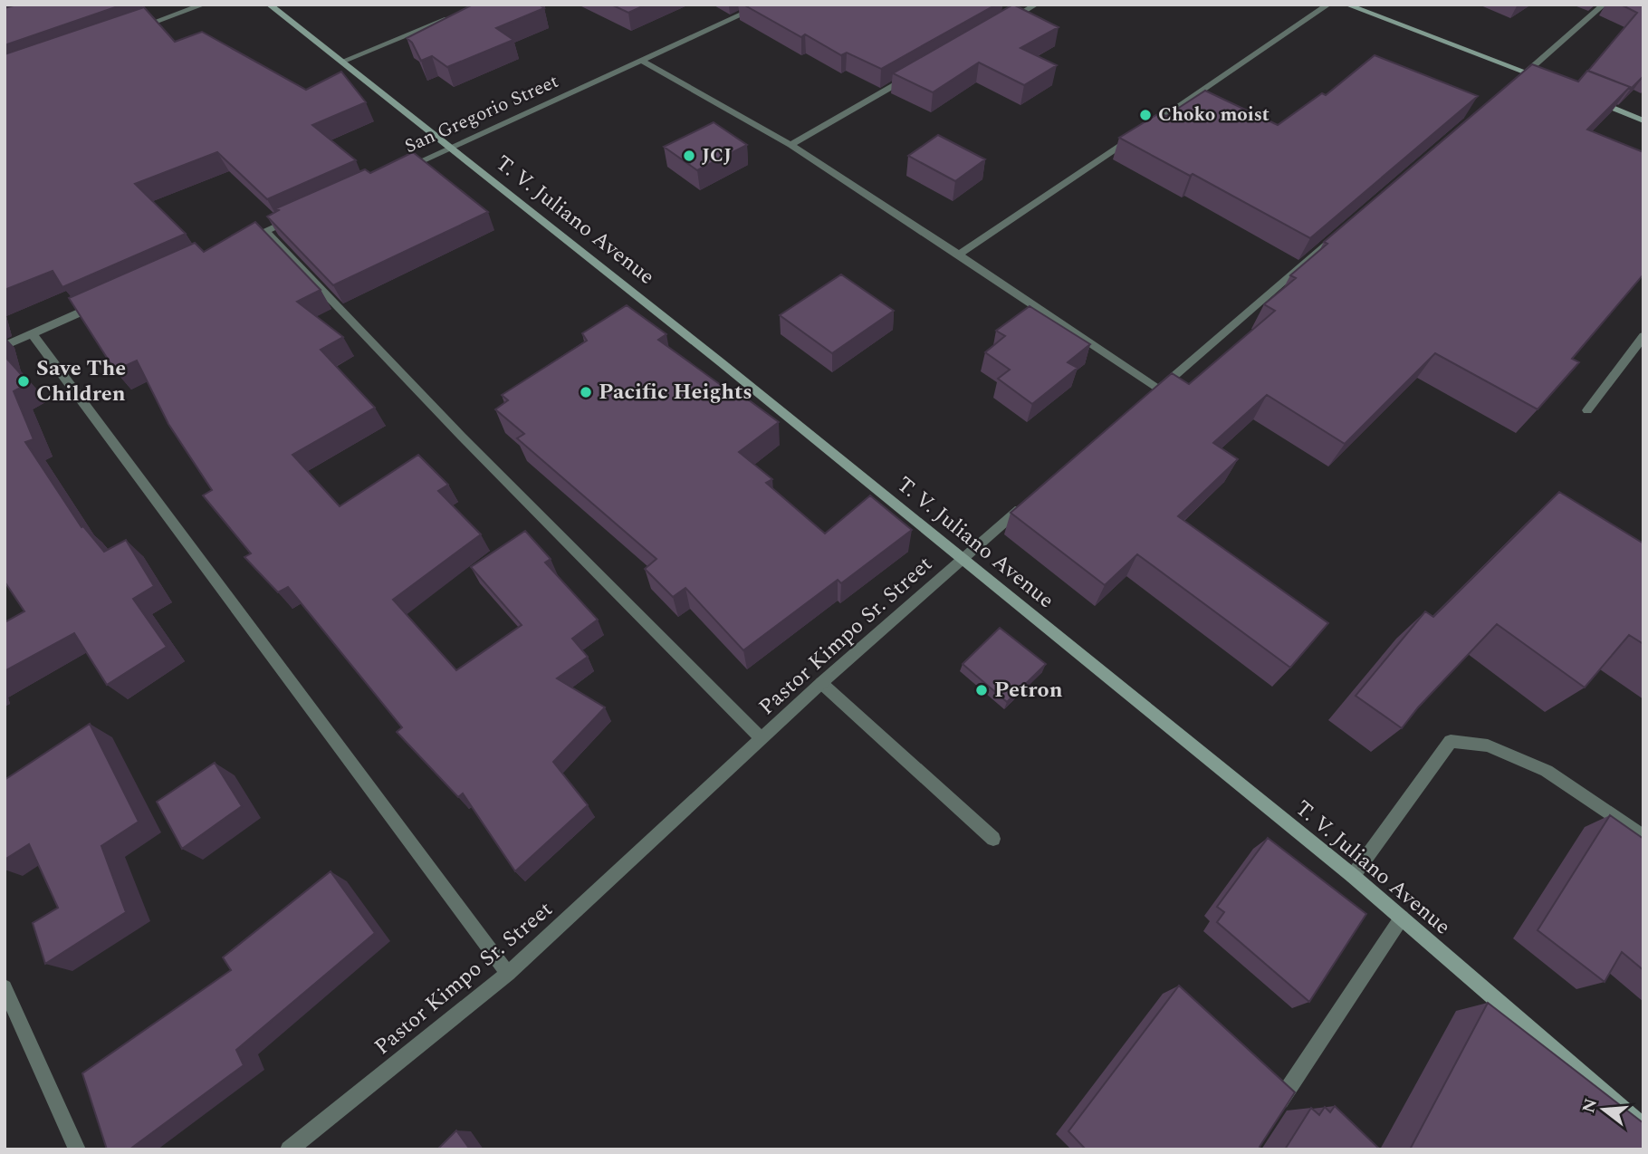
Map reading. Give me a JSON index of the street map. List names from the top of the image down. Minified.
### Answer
{"streets":{"main road":["T. V. Juliano Avenue"],"street":["San Gregorio Street","Pastor Kimpo Sr. Street"]},"crossings":[["San Gregorio Street","T. V. Juliano Avenue"],["T. V. Juliano Avenue","Pastor Kimpo Sr. Street"]],"places":["Choko moist","JCJ","Save The Children","Pacific Heights","Petron"],"north":"left"}
